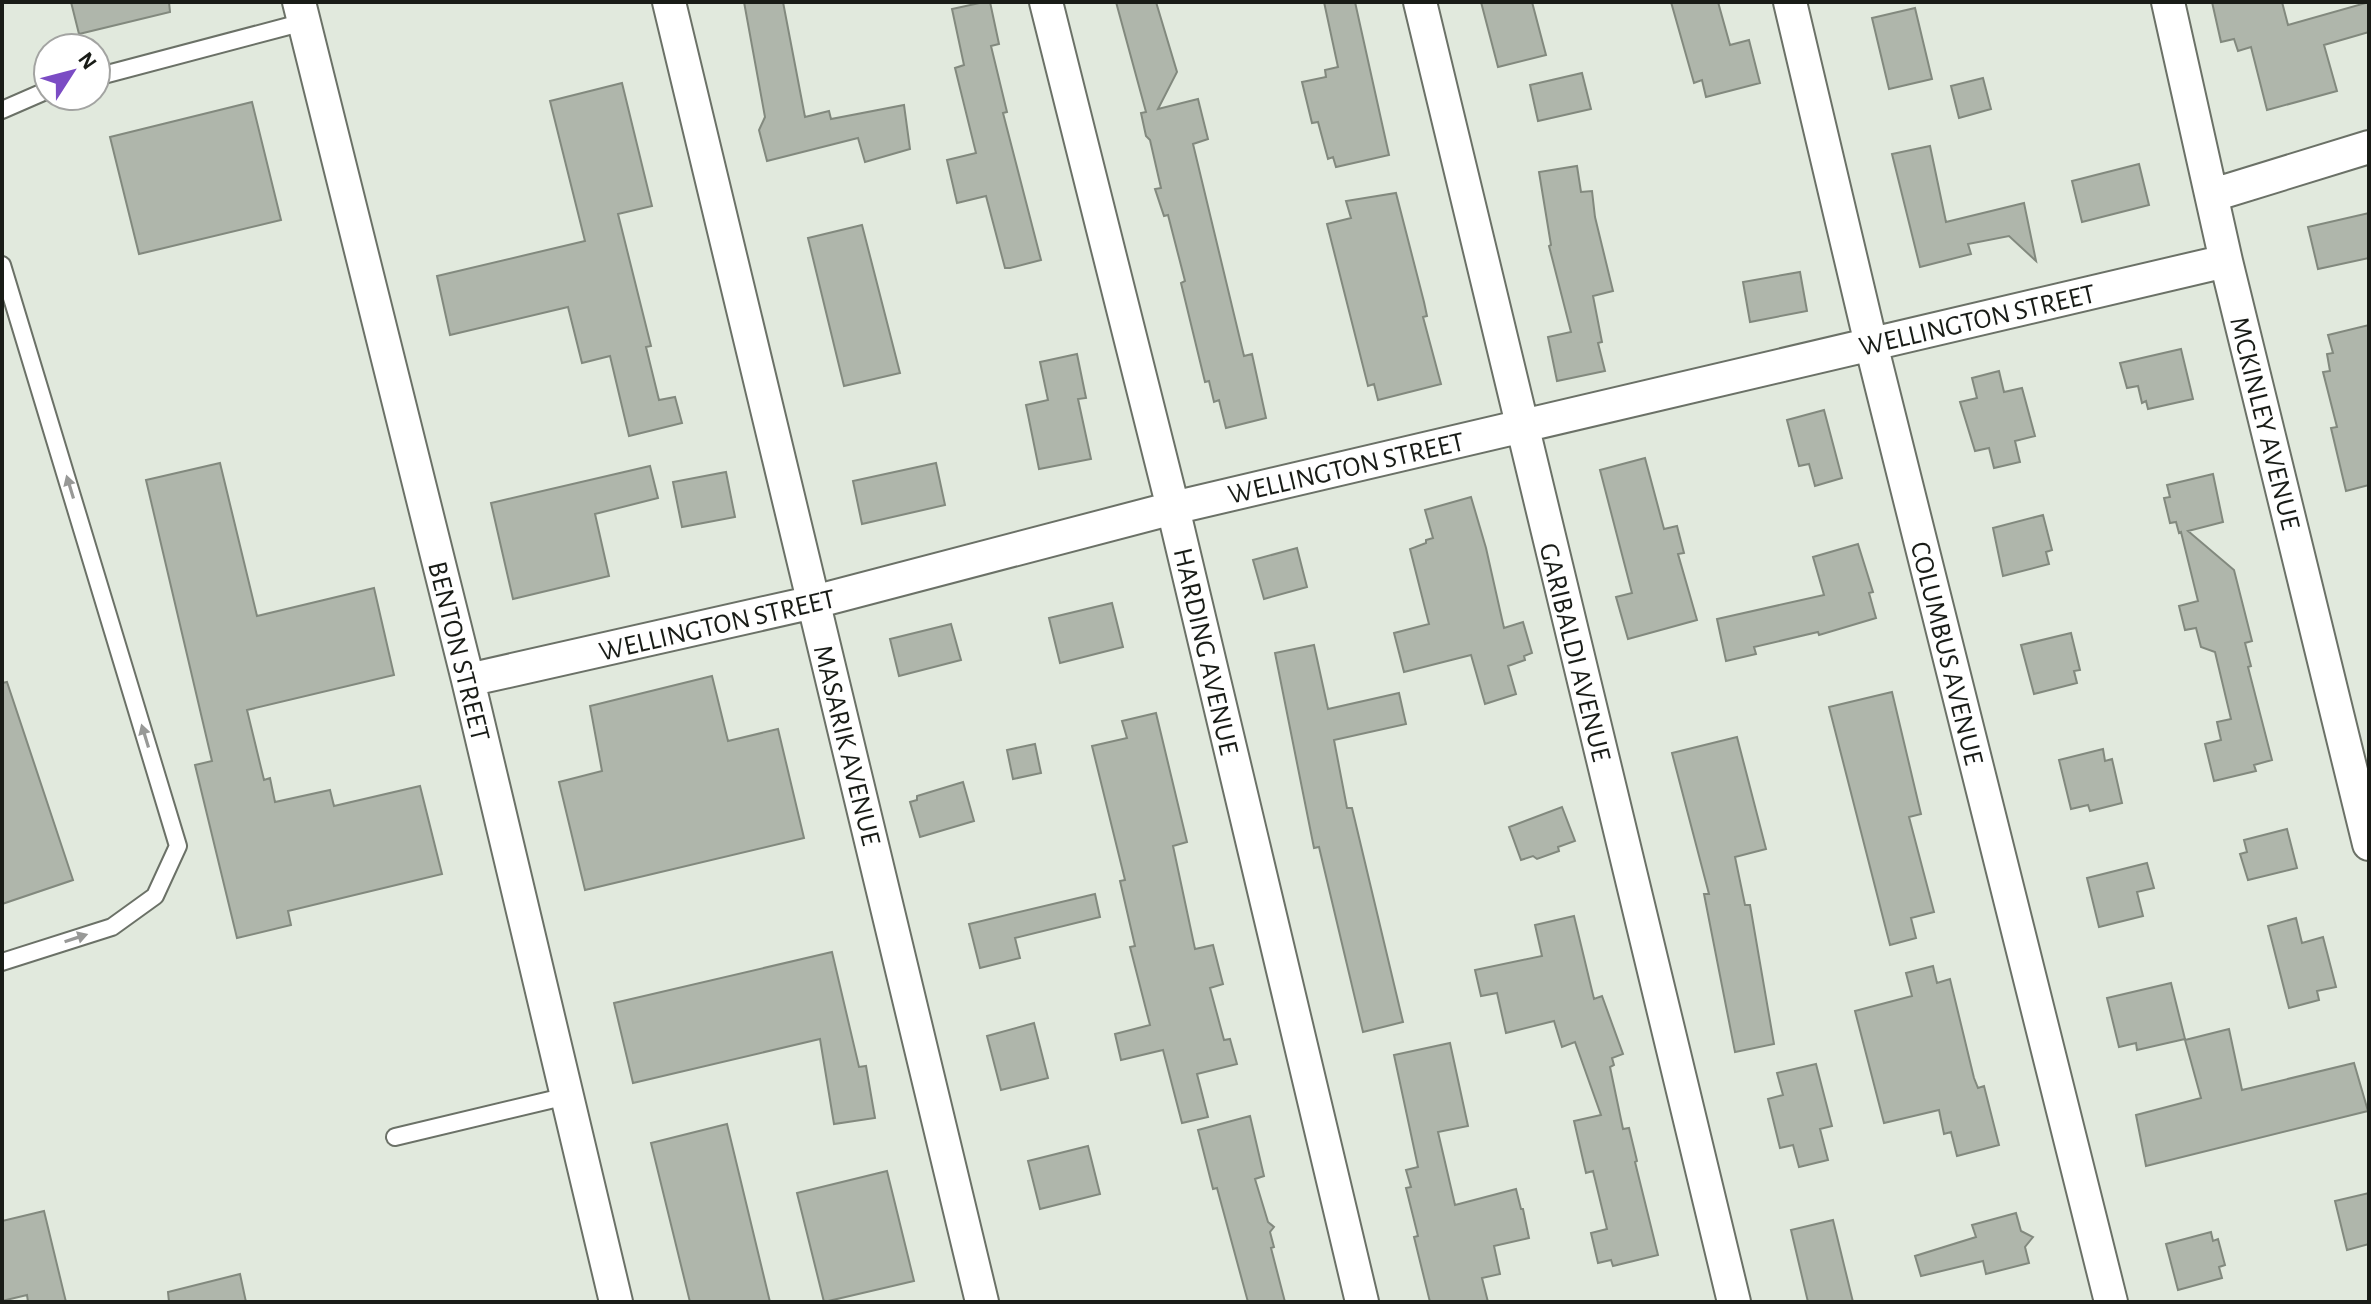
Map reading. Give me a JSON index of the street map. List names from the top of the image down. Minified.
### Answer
{"streets":{"street":["WELLINGTON STREET","MCKINLEY AVENUE","BENTON STREET","HARDING AVENUE","GARIBALDI AVENUE","COLUMBUS AVENUE","MASARIK AVENUE"]},"crossings":[["WELLINGTON STREET","MCKINLEY AVENUE"],["WELLINGTON STREET","BENTON STREET"],["WELLINGTON STREET","HARDING AVENUE"],["WELLINGTON STREET","GARIBALDI AVENUE"],["WELLINGTON STREET","COLUMBUS AVENUE"],["WELLINGTON STREET","MASARIK AVENUE"]],"north":"top right"}
